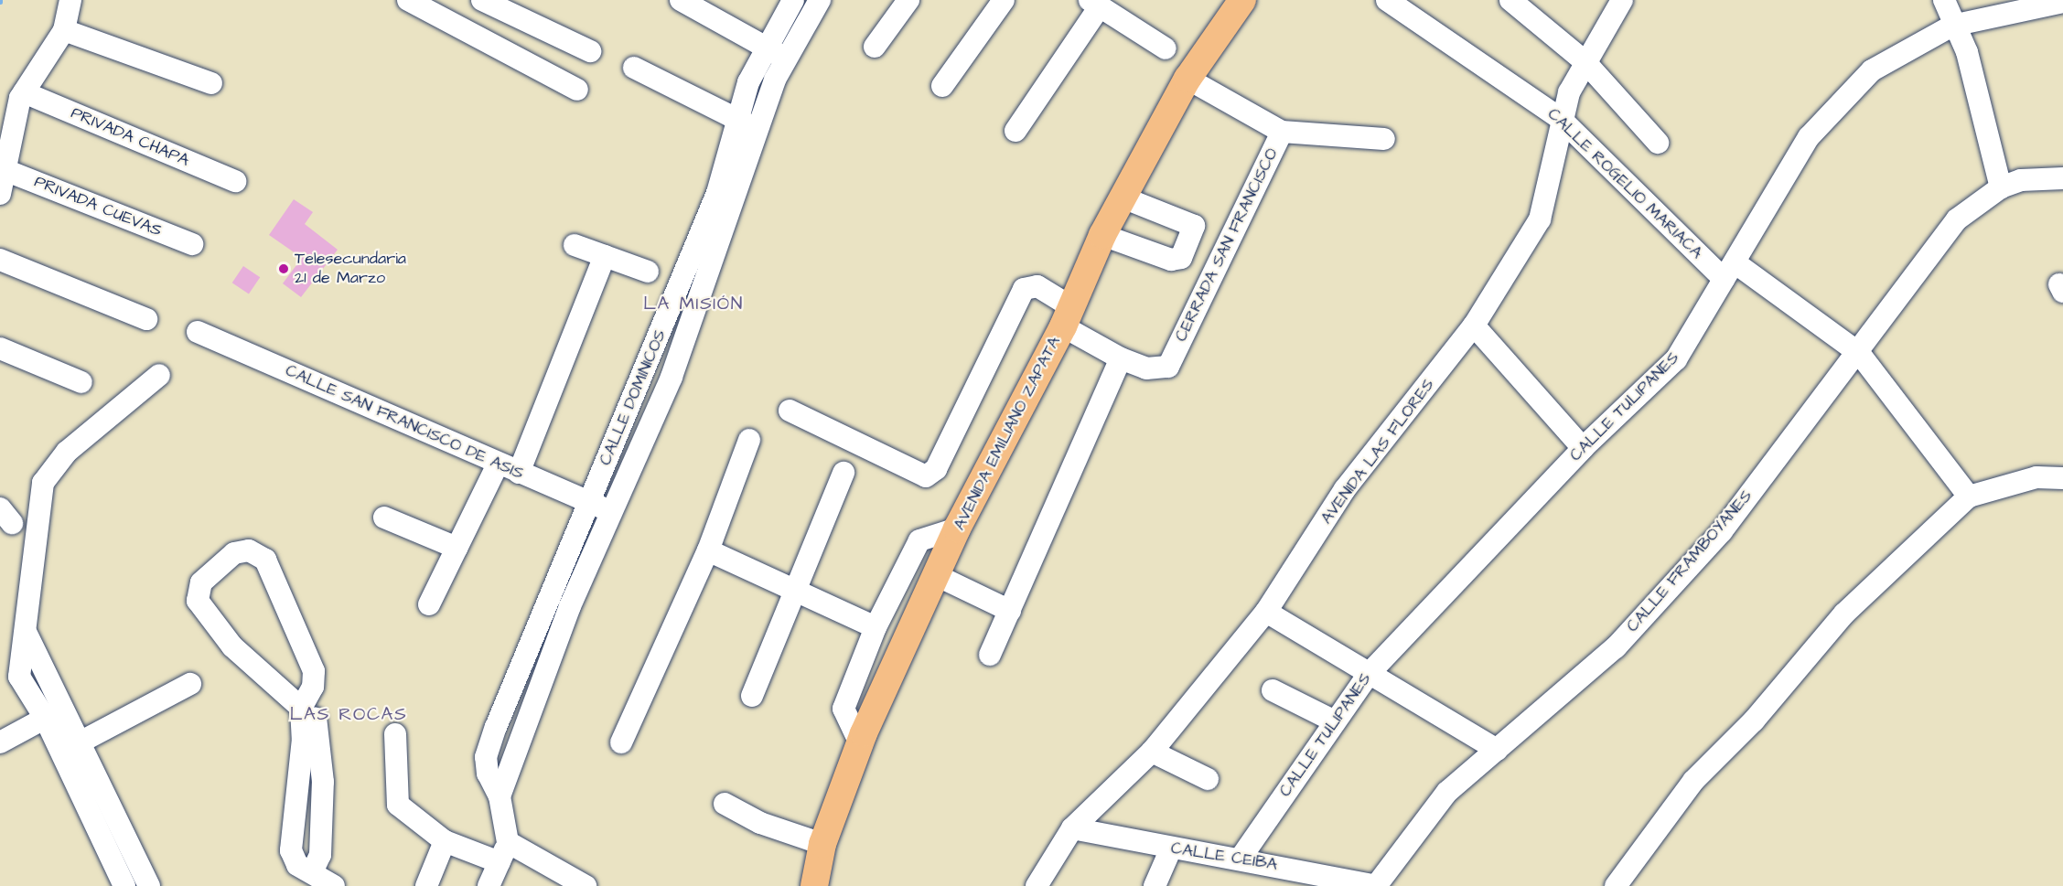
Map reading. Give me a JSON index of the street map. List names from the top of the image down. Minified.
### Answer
{"streets":{"main road":["AVENIDA EMILIANO ZAPATA"],"street":["PRIVADA CHAPA","CALLE ROGELIO MARIACA","PRIVADA CUEVAS","CERRADA SAN FRANCISCO","CALLE DOMINICOS","CALLE TULIPANES","CALLE SAN FRANCISCO DE ASIS","AVENIDA LAS FLORES","CALLE FRAMBOYANES","CALLE CEIBA"]},"crossings":[["CALLE ROGELIO MARIACA","CALLE TULIPANES"],["CALLE ROGELIO MARIACA","AVENIDA LAS FLORES"],["CALLE ROGELIO MARIACA","CALLE FRAMBOYANES"],["CERRADA SAN FRANCISCO","AVENIDA EMILIANO ZAPATA"],["CALLE DOMINICOS","CALLE SAN FRANCISCO DE ASIS"],["CALLE TULIPANES","CALLE CEIBA"],["AVENIDA LAS FLORES","CALLE CEIBA"],["CALLE FRAMBOYANES","CALLE CEIBA"]],"districts":["LA MISIÓN","LAS ROCAS"],"places":["Telesecundaria 21 de Marzo"]}
